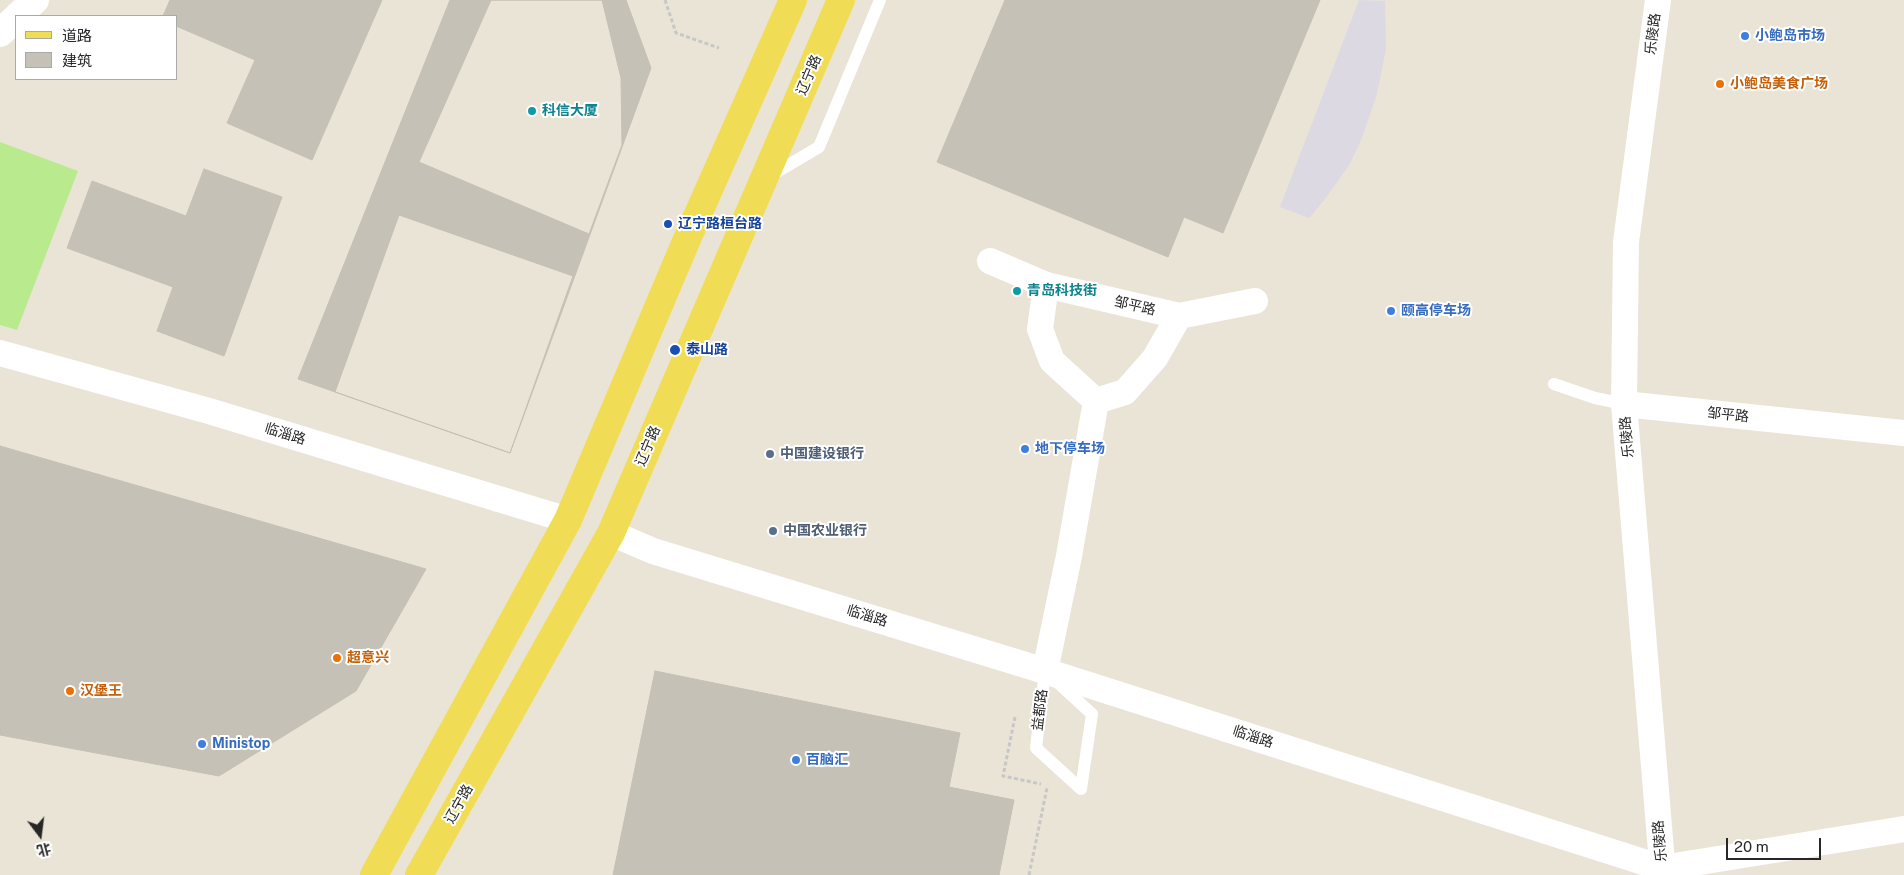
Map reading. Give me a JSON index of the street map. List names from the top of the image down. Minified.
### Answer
{"streets":{"main road":["辽宁路"],"street":["乐陵路","邹平路","临淄路"],"lane":["益都路"]},"crossings":[["乐陵路","邹平路"],["乐陵路","临淄路"],["辽宁路","临淄路"],["临淄路","益都路"]],"places":["小鲍岛市场","小鲍岛美食广场","科信大厦","辽宁路桓台路","青岛科技街","颐高停车场","泰山路","地下停车场","中国建设银行","中国农业银行","超意兴","汉堡王","Ministop","百脑汇"],"legend":["道路","建筑"],"scale_bar":"20 m","north":"bottom"}
